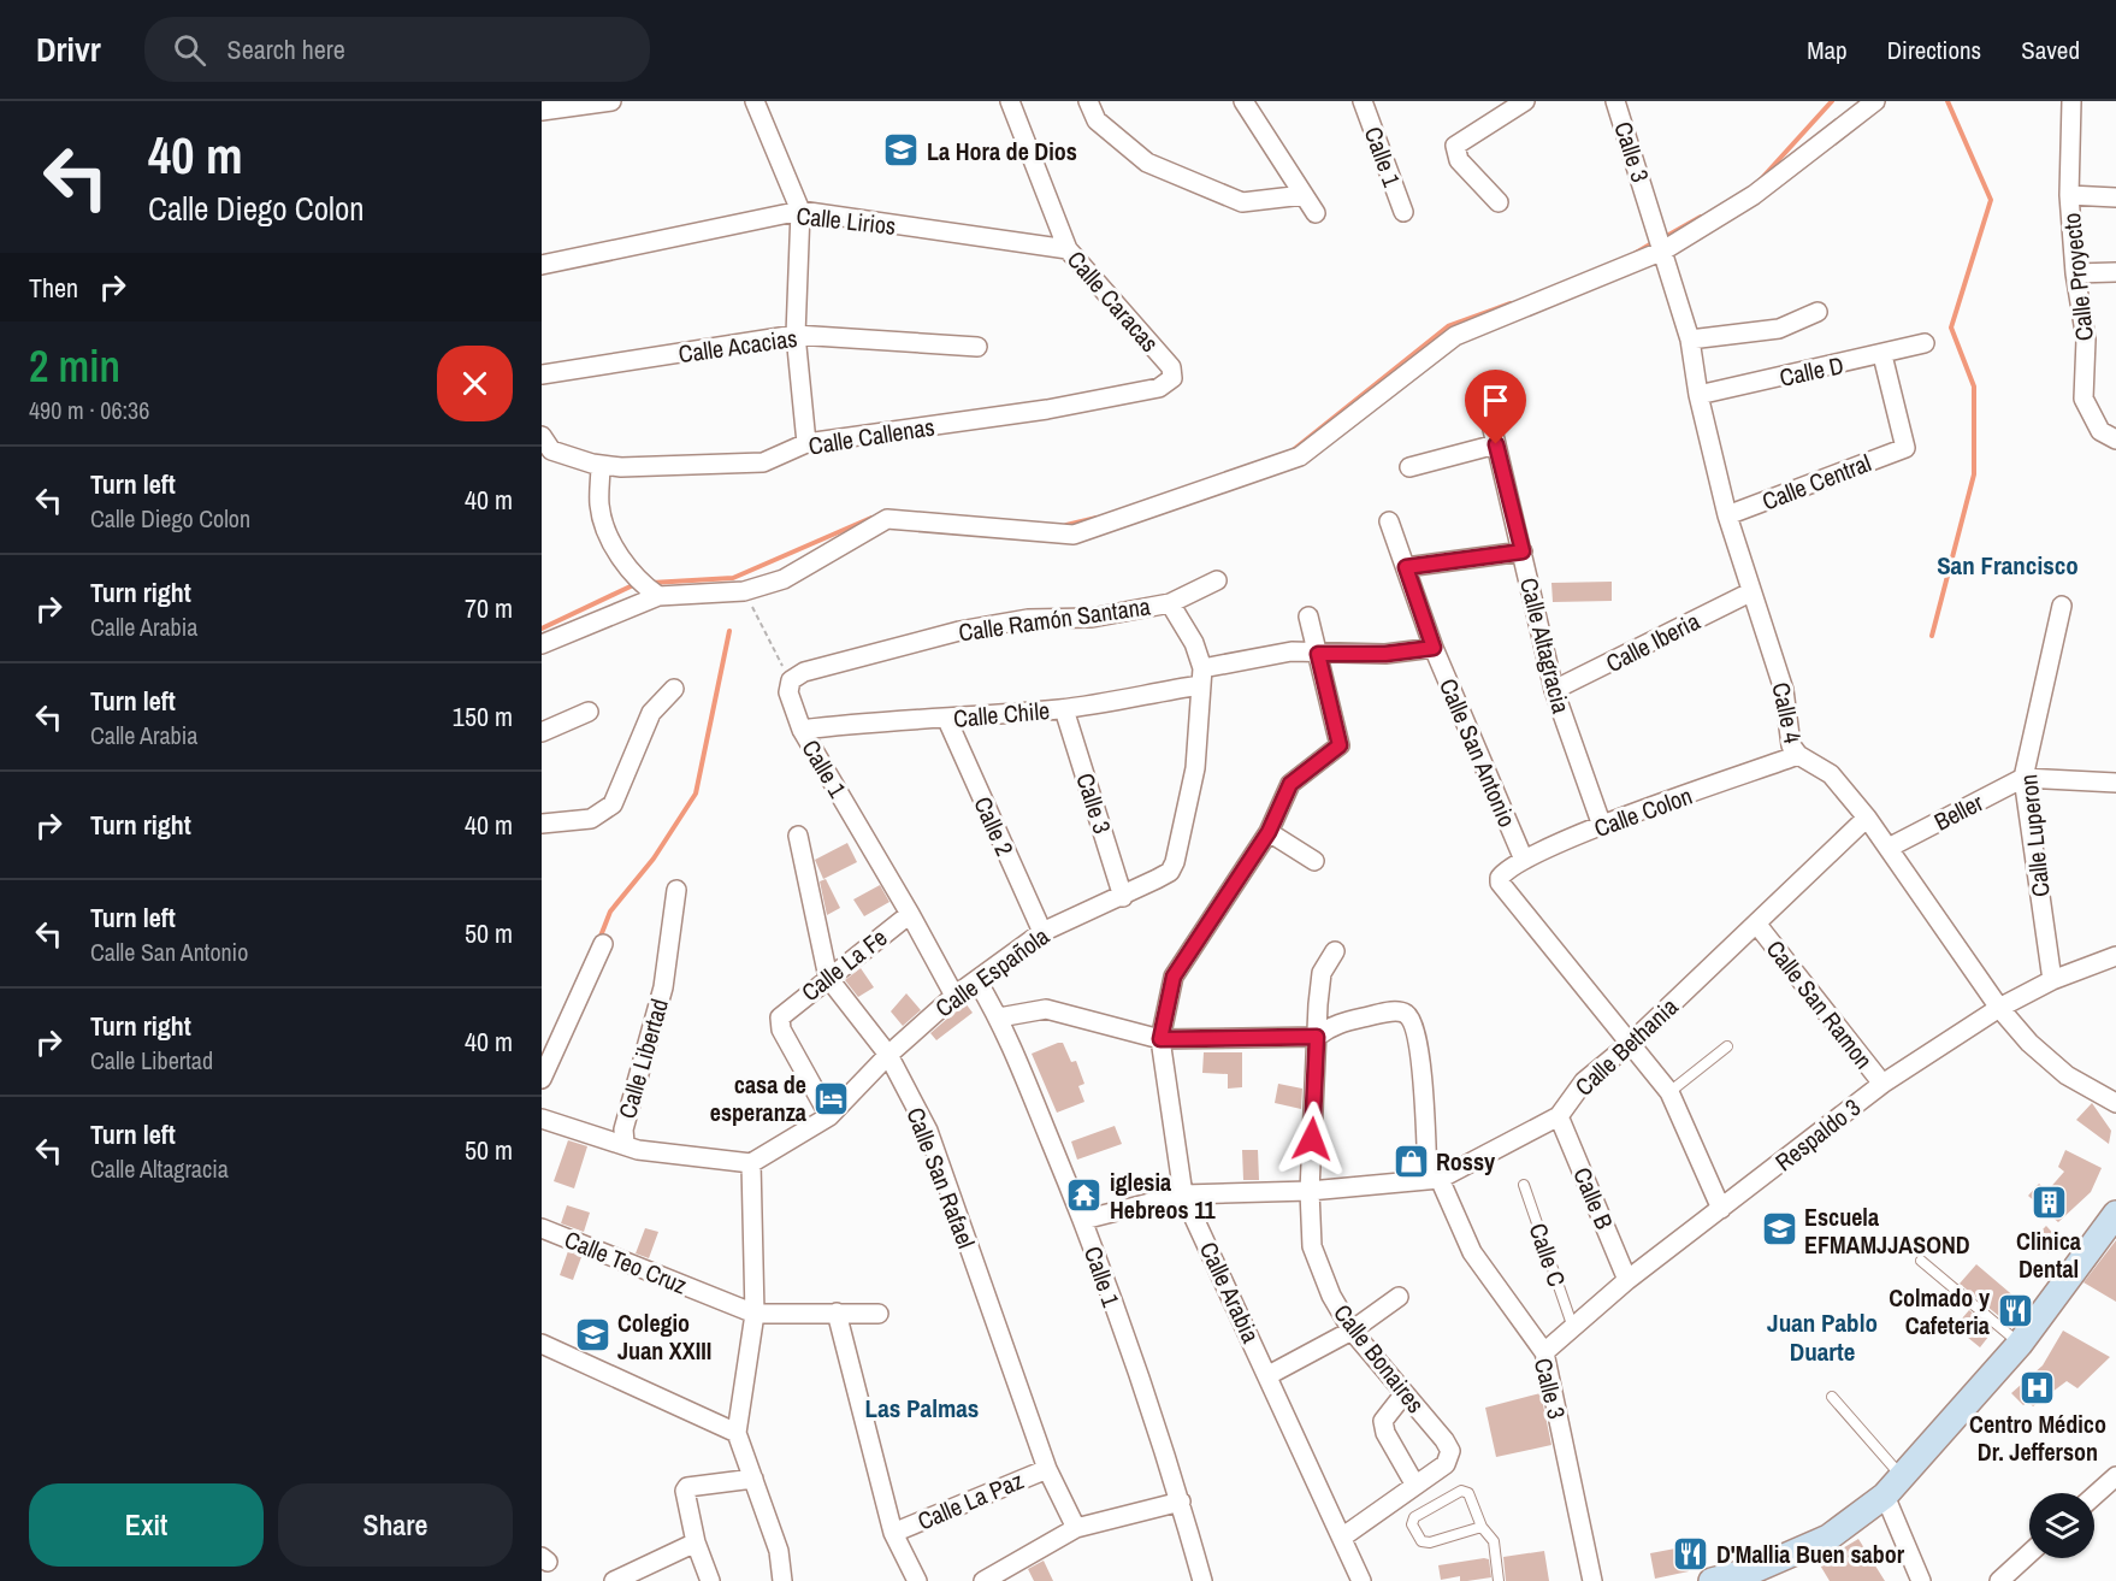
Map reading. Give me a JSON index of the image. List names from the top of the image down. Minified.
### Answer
{"streets":{"street":["Calle 3","Calle 1","Calle Lirios","Calle Proyecto","Calle Caracas","Calle Acacias","Calle D","Calle Callenas","Calle Central","Calle Ramón Santana","Calle Iberia","Calle Altagracia","Calle 4","Calle Chile","Calle San Antonio","Calle Colon","Beller","Calle 2","Calle Luperon","Calle La Fe","Calle Española","Calle San Ramon","Calle Bethania","Calle Libertad","Respaldo 3","Calle San Rafael","Calle B","Calle Teo Cruz","Calle Arabia","Calle Bonaires","Calle La Paz"],"lane":["Calle C"]},"crossings":[["Calle 3","Calle 4"],["Calle 3","Calle Chile"],["Calle 3","Calle Española"],["Calle 3","Calle Bethania"],["Calle 3","Respaldo 3"],["Calle 1","Calle Ramón Santana"],["Calle 1","Calle Chile"],["Calle 1","Calle La Fe"],["Calle 1","Calle Española"],["Calle 1","Calle Bethania"],["Calle Lirios","Calle Caracas"],["Calle Caracas","Calle Callenas"],["Calle D","Calle Central"],["Calle D","Calle 4"],["Calle Central","Calle 4"],["Calle Iberia","Calle Altagracia"],["Calle Iberia","Calle 4"],["Calle Altagracia","Calle Colon"],["Calle 4","Calle Colon"],["Calle 4","Beller"],["Calle 4","Calle Bethania"],["Calle 4","Respaldo 3"],["Calle Chile","Calle San Antonio"],["Calle Chile","Calle 2"],["Calle Chile","Calle Española"],["Calle Chile","Calle Arabia"],["Calle San Antonio","Calle Colon"],["Calle Colon","Calle Bethania"],["Beller","Calle Luperon"],["Calle 2","Calle Española"],["Calle Luperon","Respaldo 3"],["Calle La Fe","Calle Española"],["Calle La Fe","Calle San Rafael"],["Calle Española","Calle Libertad"],["Calle Española","Calle San Rafael"],["Calle San Ramon","Calle Bethania"],["Calle San Ramon","Respaldo 3"],["Calle Bethania","Calle B"],["Calle Bethania","Calle Arabia"],["Calle Bethania","Calle Bonaires"],["Respaldo 3","Calle B"],["Respaldo 3","Calle C"],["Calle San Rafael","Calle La Paz"],["Calle Arabia","Calle Bonaires"]],"districts":["San Francisco","Juan Pablo Duarte","Las Palmas"],"places":{"school or university":["La Hora de Dios","Escuela EFMAMJJASOND","Colegio Juan XXIII"],"hotel":["casa de esperanza"],"shop":["Rossy"],"temple":["iglesia Hebreos 11"],"building":["Clinica Dental"],"restaurant":["Colmado y Cafeteria","D'Mallia Buen sabor"],"hospital":["Centro Médico Dr. Jefferson"]},"page":{"header":"Drivr","search":"Search here","nav":["Map","Directions","Saved"],"turn":["40 m","Calle Diego Colon"],"then":"Then","heading":["2 min","490 m · 06:36"],"list":[{"name":"Turn left","note":"Calle Diego Colon","value":"40 m"},{"name":"Turn right","note":"Calle Arabia","value":"70 m"},{"name":"Turn left","note":"Calle Arabia","value":"150 m"},{"name":"Turn right","value":"40 m"},{"name":"Turn left","note":"Calle San Antonio","value":"50 m"},{"name":"Turn right","note":"Calle Libertad","value":"40 m"},{"name":"Turn left","note":"Calle Altagracia","value":"50 m"}],"buttons":["Exit","Share"]}}
